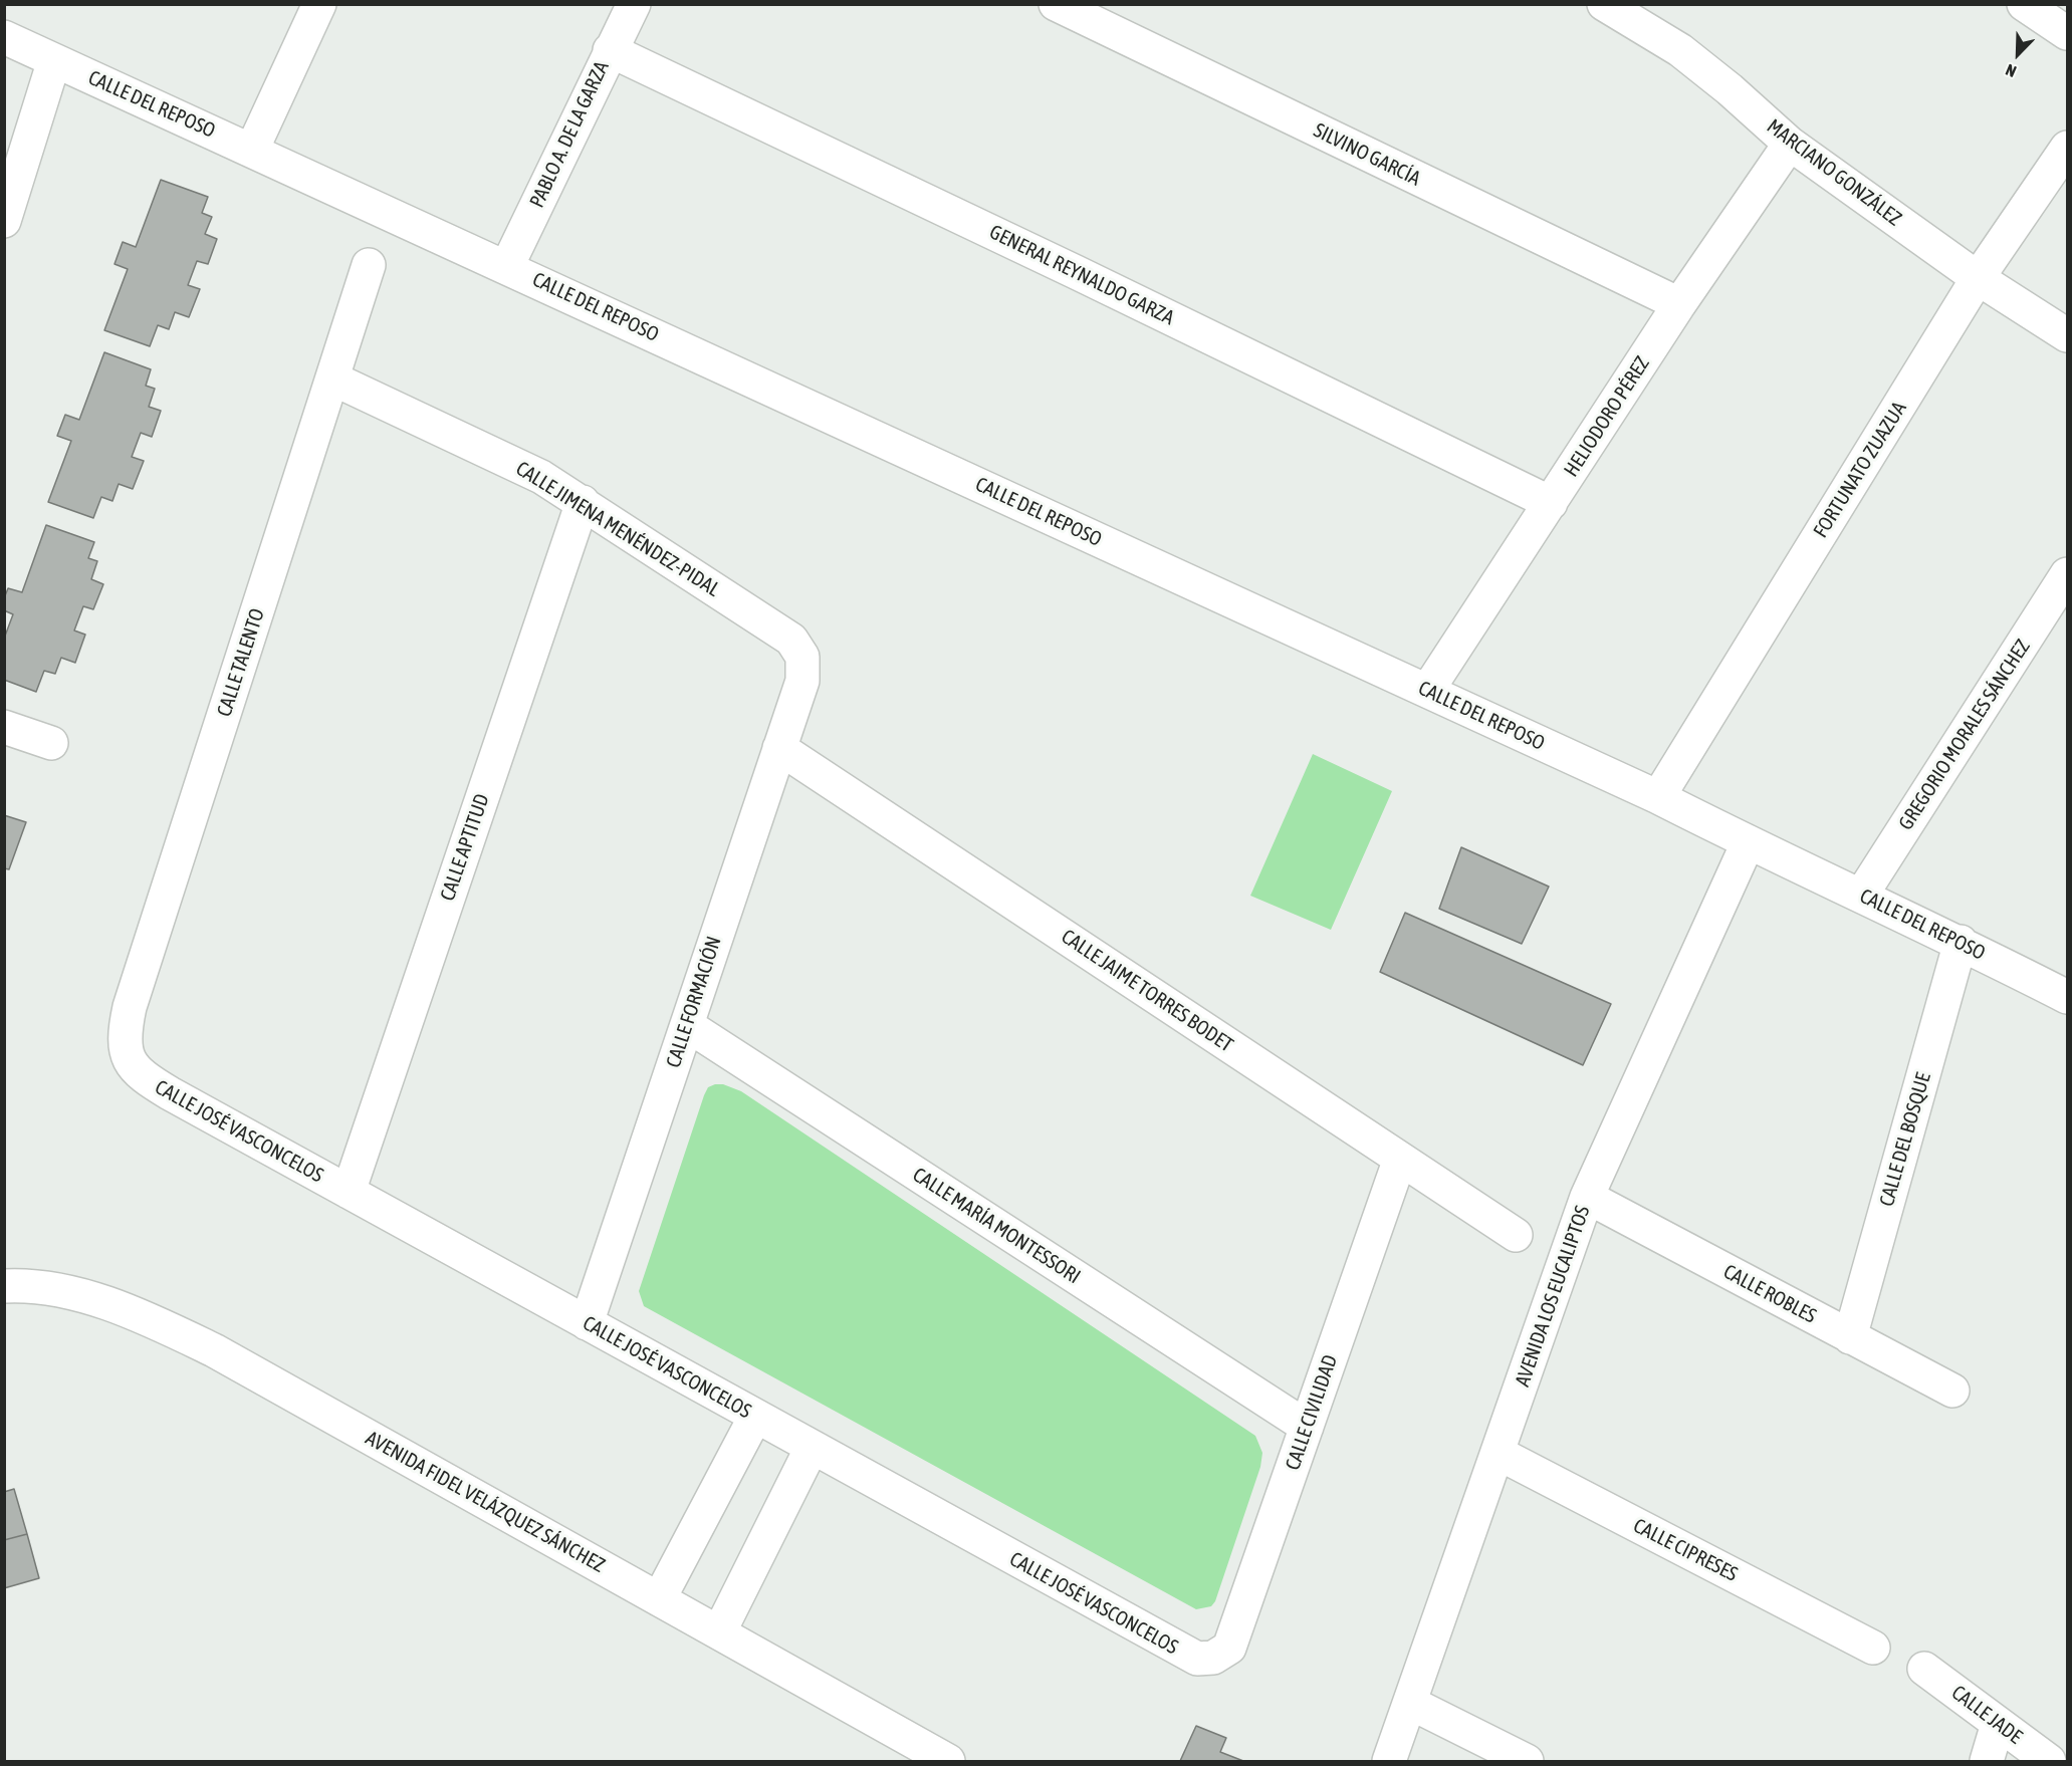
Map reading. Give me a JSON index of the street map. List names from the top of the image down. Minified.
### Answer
{"streets":{"street":["CALLE DEL REPOSO","PABLO A. DE LA GARZA","SILVINO GARCÍA","MARCIANO GONZÁLEZ","GENERAL REYNALDO GARZA","HELIODORO PÉREZ","FORTUNATO ZUAZUA","CALLE JIMENA MENÉNDEZ-PIDAL","CALLE TALENTO","GREGORIO MORALES SÁNCHEZ","CALLE APTITUD","CALLE JAIME TORRES BODET","CALLE FORMACIÓN","CALLE JOSÉ VASCONCELOS","CALLE DEL BOSQUE","CALLE MARÍA MONTESSORI","CALLE ROBLES","AVENIDA LOS EUCALIPTOS","CALLE CIVILIDAD","AVENIDA FIDEL VELÁZQUEZ SÁNCHEZ","CALLE CIPRESES","CALLE JADE"]},"crossings":[["CALLE DEL REPOSO","PABLO A. DE LA GARZA"],["CALLE DEL REPOSO","HELIODORO PÉREZ"],["CALLE DEL REPOSO","FORTUNATO ZUAZUA"],["CALLE DEL REPOSO","GREGORIO MORALES SÁNCHEZ"],["CALLE DEL REPOSO","CALLE DEL BOSQUE"],["CALLE DEL REPOSO","AVENIDA LOS EUCALIPTOS"],["PABLO A. DE LA GARZA","GENERAL REYNALDO GARZA"],["SILVINO GARCÍA","HELIODORO PÉREZ"],["MARCIANO GONZÁLEZ","HELIODORO PÉREZ"],["MARCIANO GONZÁLEZ","FORTUNATO ZUAZUA"],["GENERAL REYNALDO GARZA","HELIODORO PÉREZ"],["CALLE JIMENA MENÉNDEZ-PIDAL","CALLE TALENTO"],["CALLE JIMENA MENÉNDEZ-PIDAL","CALLE APTITUD"],["CALLE JIMENA MENÉNDEZ-PIDAL","CALLE FORMACIÓN"],["CALLE TALENTO","CALLE JOSÉ VASCONCELOS"],["CALLE APTITUD","CALLE JOSÉ VASCONCELOS"],["CALLE JAIME TORRES BODET","CALLE FORMACIÓN"],["CALLE JAIME TORRES BODET","CALLE CIVILIDAD"],["CALLE FORMACIÓN","CALLE JOSÉ VASCONCELOS"],["CALLE FORMACIÓN","CALLE MARÍA MONTESSORI"],["CALLE JOSÉ VASCONCELOS","CALLE CIVILIDAD"],["CALLE DEL BOSQUE","CALLE ROBLES"],["CALLE MARÍA MONTESSORI","CALLE CIVILIDAD"],["CALLE ROBLES","AVENIDA LOS EUCALIPTOS"],["AVENIDA LOS EUCALIPTOS","CALLE CIPRESES"]],"north":"bottom left"}
